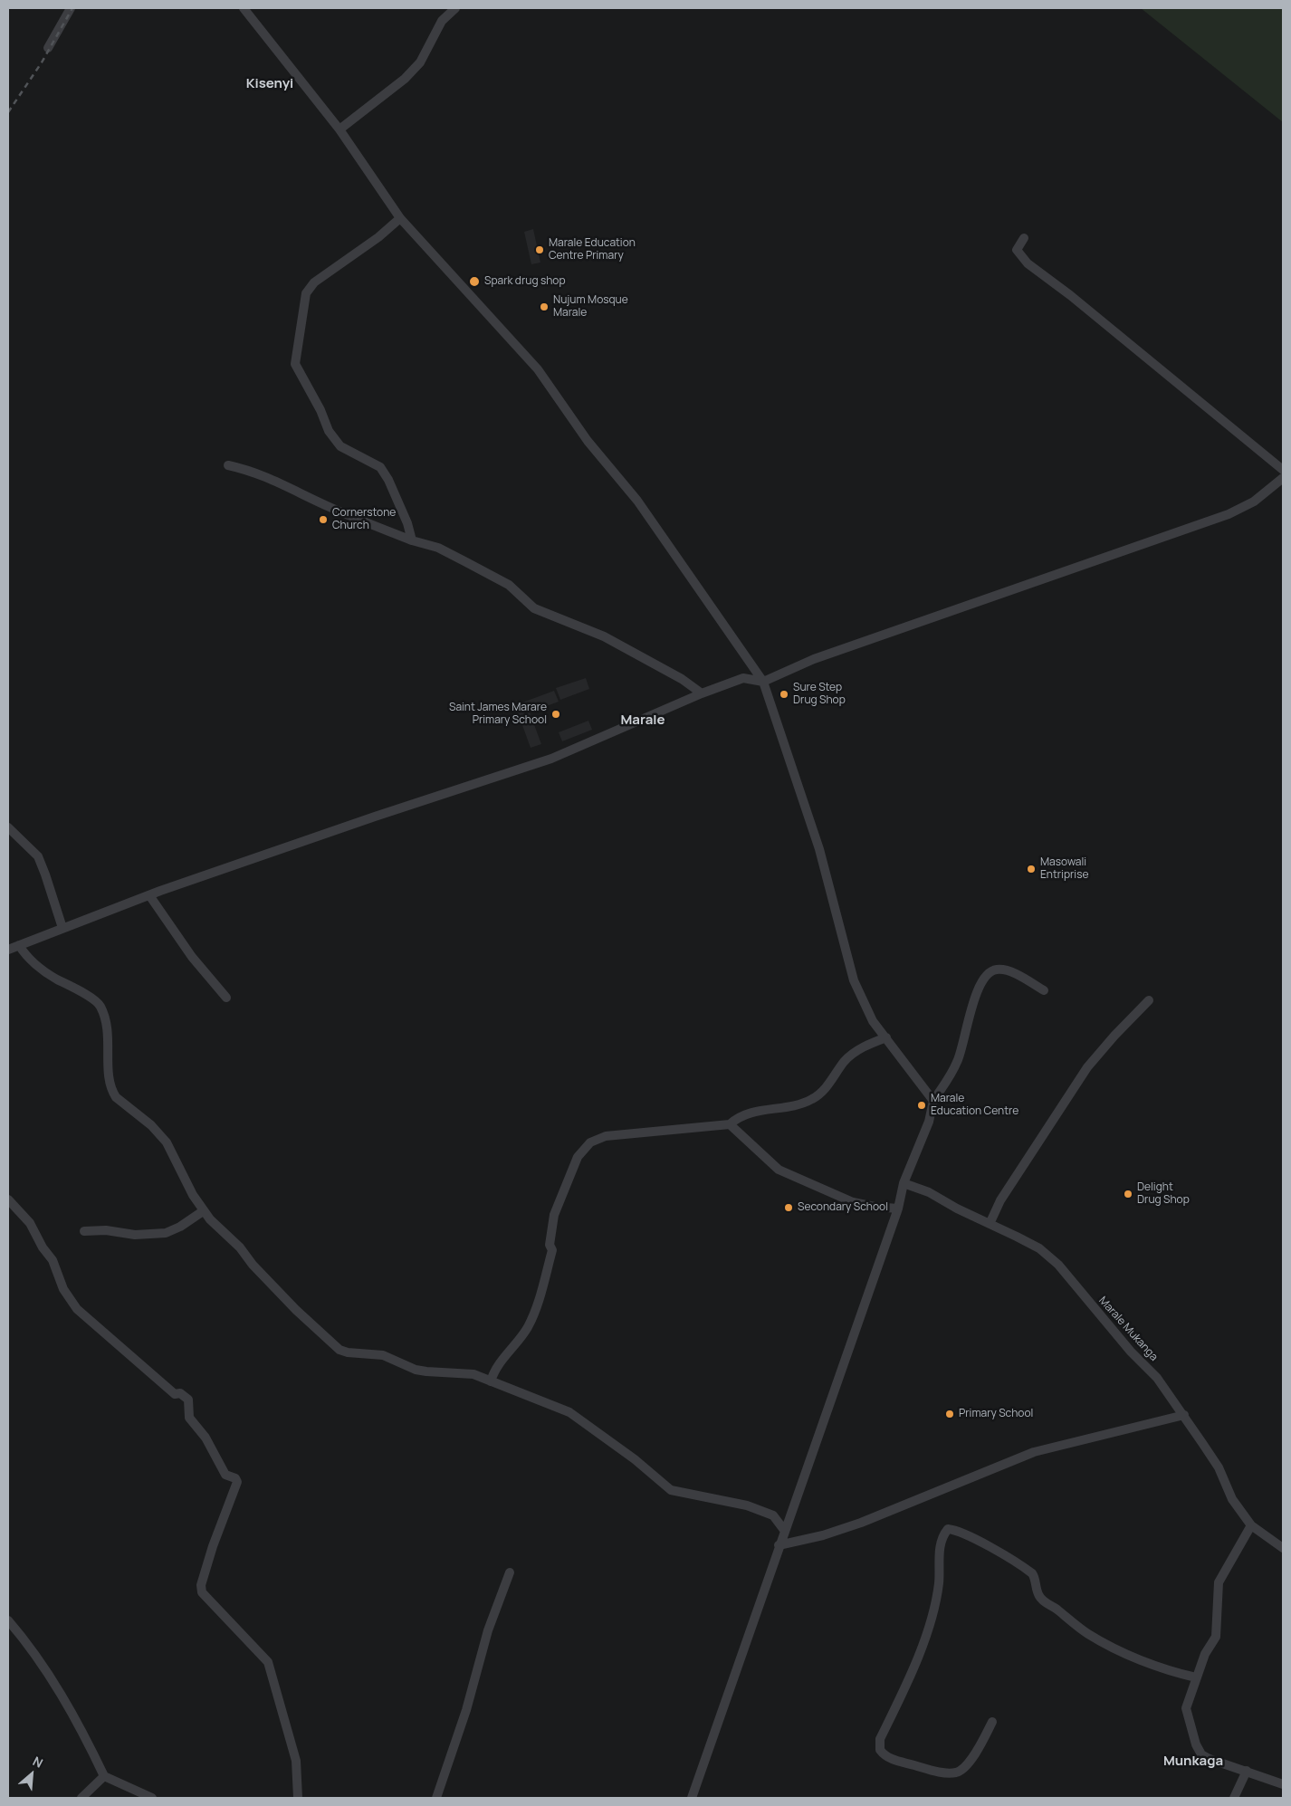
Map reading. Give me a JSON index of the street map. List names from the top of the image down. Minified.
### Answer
{"streets":{"street":["Marale Mukanga"]},"districts":["Kisenyi","Marale","Munkaga"],"places":["Marale Education Centre Primary","Spark drug shop","Nujum Mosque Marale","Cornerstone Church","Sure Step Drug Shop","Saint James Marare Primary School","Masowali Entriprise","Marale Education Centre","Delight Drug Shop","Secondary School","Primary School"],"north":"top right"}
